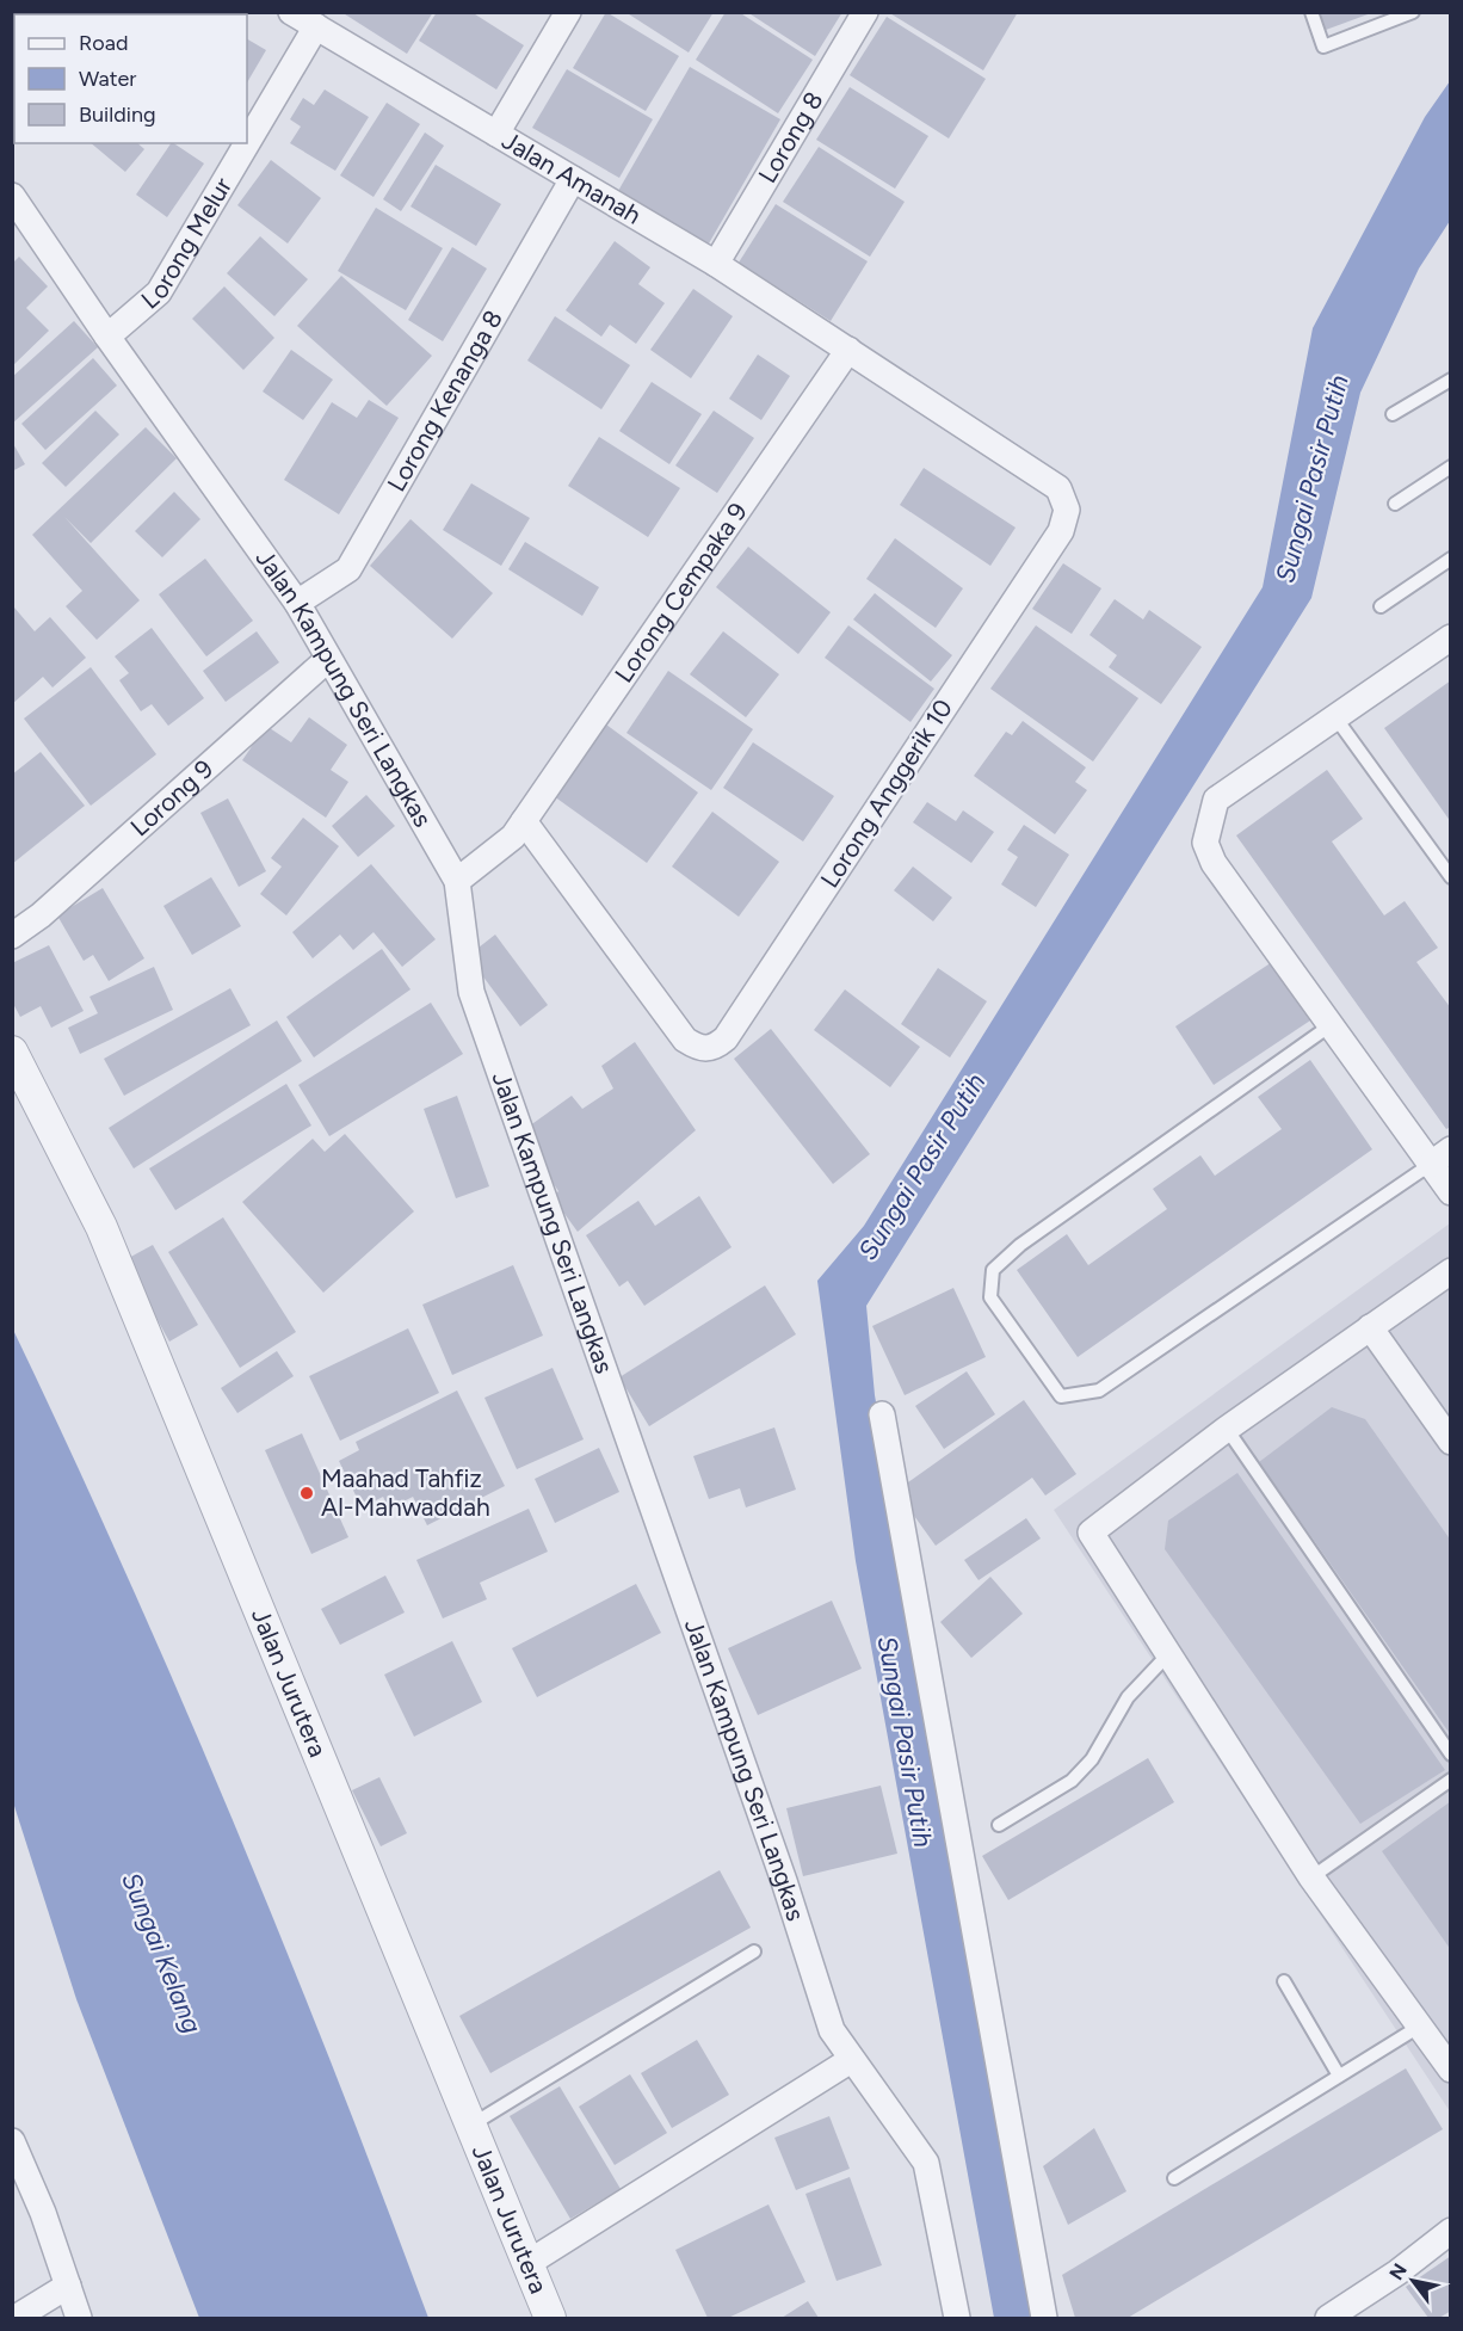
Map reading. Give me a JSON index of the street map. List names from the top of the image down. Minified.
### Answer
{"streets":{"street":["Lorong 8","Jalan Amanah","Lorong Melur","Lorong Kenanga 8","Lorong Cempaka 9","Jalan Kampung Seri Langkas","Lorong Anggerik 10","Lorong 9","Jalan Jurutera"]},"crossings":[["Lorong 8","Jalan Amanah"],["Jalan Amanah","Lorong Melur"],["Jalan Amanah","Lorong Kenanga 8"],["Jalan Amanah","Lorong Cempaka 9"],["Jalan Amanah","Lorong Anggerik 10"],["Lorong Melur","Jalan Kampung Seri Langkas"],["Lorong Kenanga 8","Jalan Kampung Seri Langkas"],["Lorong Cempaka 9","Jalan Kampung Seri Langkas"],["Lorong Cempaka 9","Lorong Anggerik 10"],["Jalan Kampung Seri Langkas","Lorong 9"]],"water":["Sungai Pasir Putih","Sungai Kelang"],"places":["Maahad Tahfiz Al-Mahwaddah"],"legend":["Road","Water","Building"],"north":"top left"}
